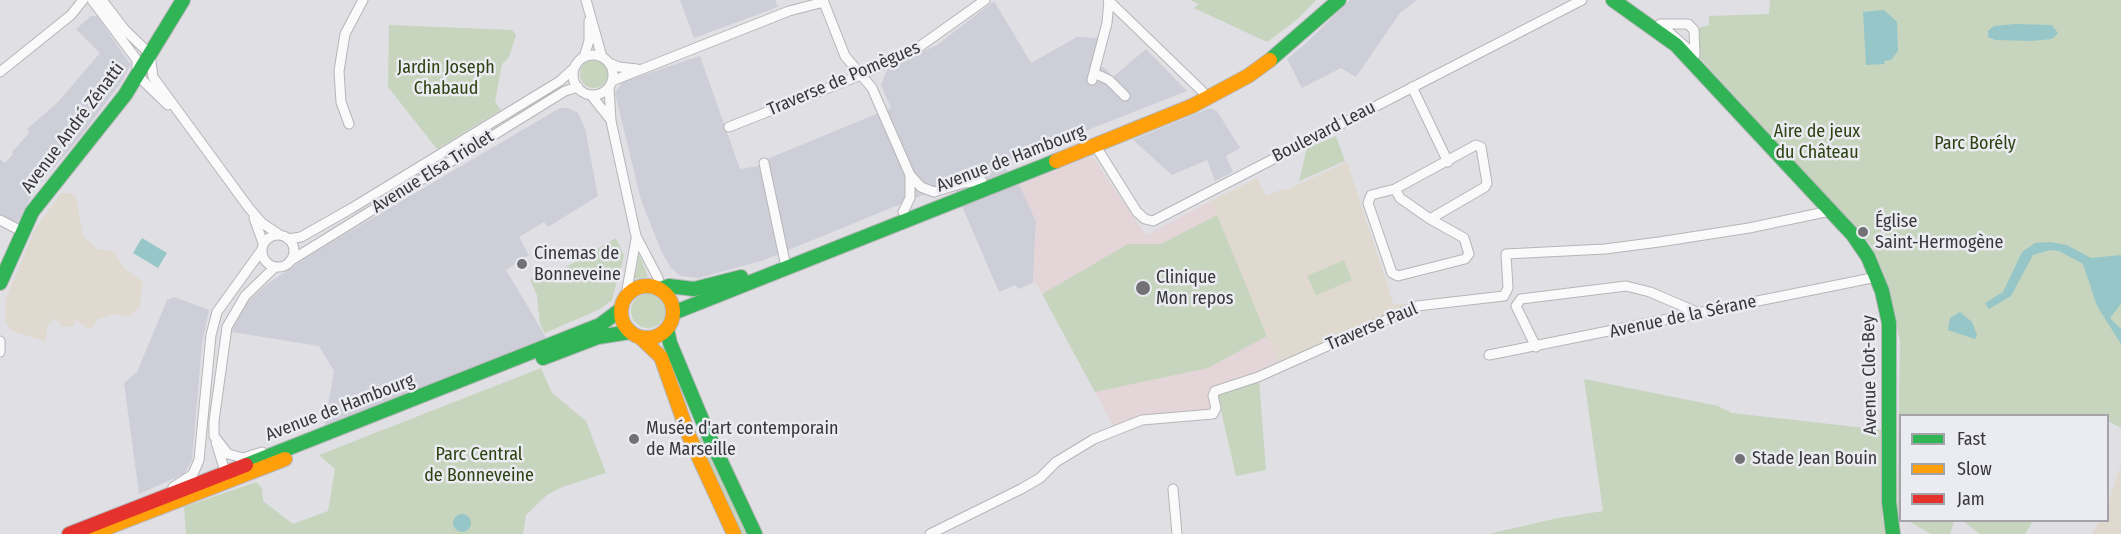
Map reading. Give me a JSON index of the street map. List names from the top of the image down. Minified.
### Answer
{"streets":{"street":["Traverse de Pomègues","Avenue André Zénatti","Boulevard Leau","Avenue de Hambourg","Avenue Elsa Triolet","Avenue de la Sérane","Traverse Paul","Avenue Clot-Bey"]},"crossings":[["Boulevard Leau","Avenue de Hambourg"],["Avenue de la Sérane","Avenue Clot-Bey"],["Traverse Paul","Avenue Clot-Bey"]],"parks":["Jardin Joseph Chabaud","Aire de jeux du Château","Parc Borély","Parc Central de Bonneveine"],"places":["Église Saint-Hermogène","Cinemas de Bonneveine","Clinique Mon repos","Musée d'art contemporain de Marseille","Stade Jean Bouin"],"legend":["Fast","Slow","Jam"]}
